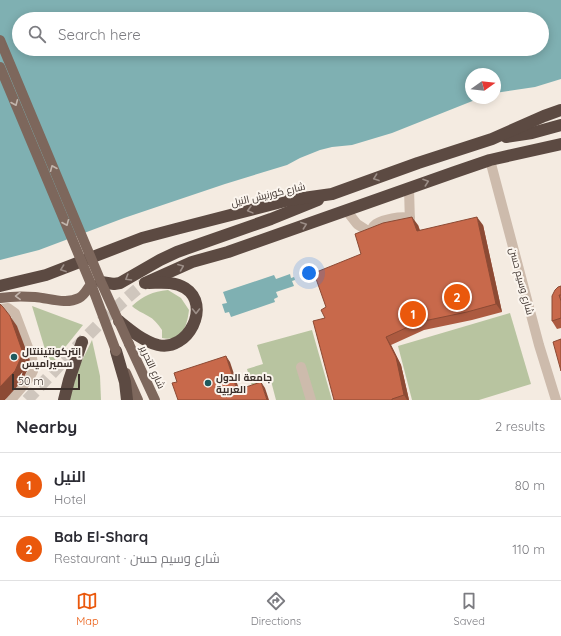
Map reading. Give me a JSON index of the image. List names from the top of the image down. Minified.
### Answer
{"streets":{"highway":["شارع كورنيش النيل"],"main road":["شارع التحرير"],"street":["شارع وسيم حسن"]},"places":["إنتركونتيننتال سميراميس","جامعة الدول العربية"],"scale_bar":"50 m","north":"right","page":{"search":"Search here","pins":["2","1"],"scale":"50 m","heading":["Nearby","2 results"],"list":[{"mark":"1","name":"النيل","note":"Hotel","value":"80 m"},{"mark":"2","name":"Bab El-Sharq","note":"Restaurant · شارع وسيم حسن","value":"110 m"}],"nav":["Map","Directions","Saved"]}}
